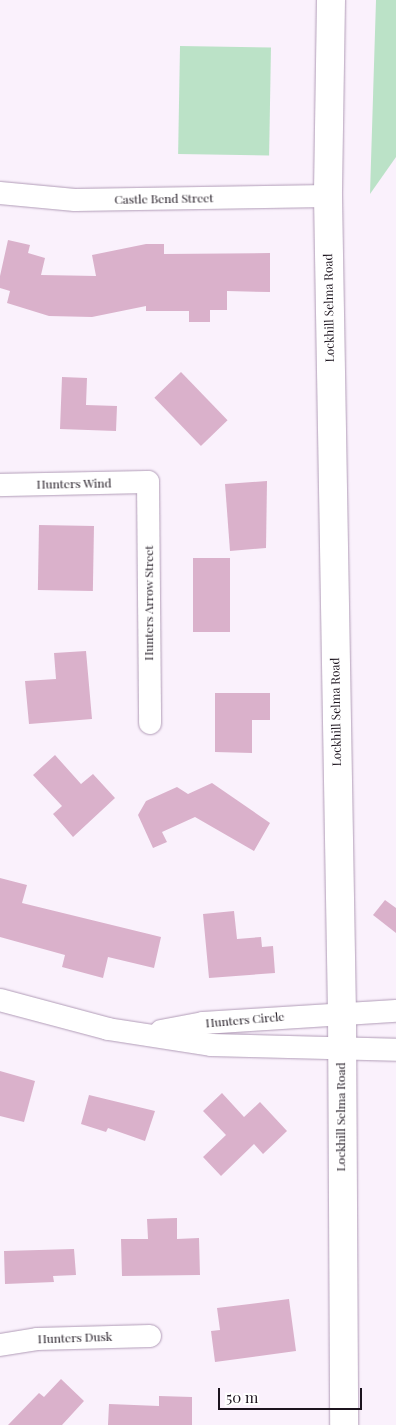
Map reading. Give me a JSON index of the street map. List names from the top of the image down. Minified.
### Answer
{"streets":{"main road":["Lockhill Selma Road"],"street":["Castle Bend Street","Hunters Wind","Hunters Arrow Street","Hunters Circle","Hunters Dusk"]},"crossings":[["Castle Bend Street","Lockhill Selma Road"],["Lockhill Selma Road","Hunters Circle"],["Hunters Wind","Hunters Arrow Street"]],"scale_bar":"50 m"}
